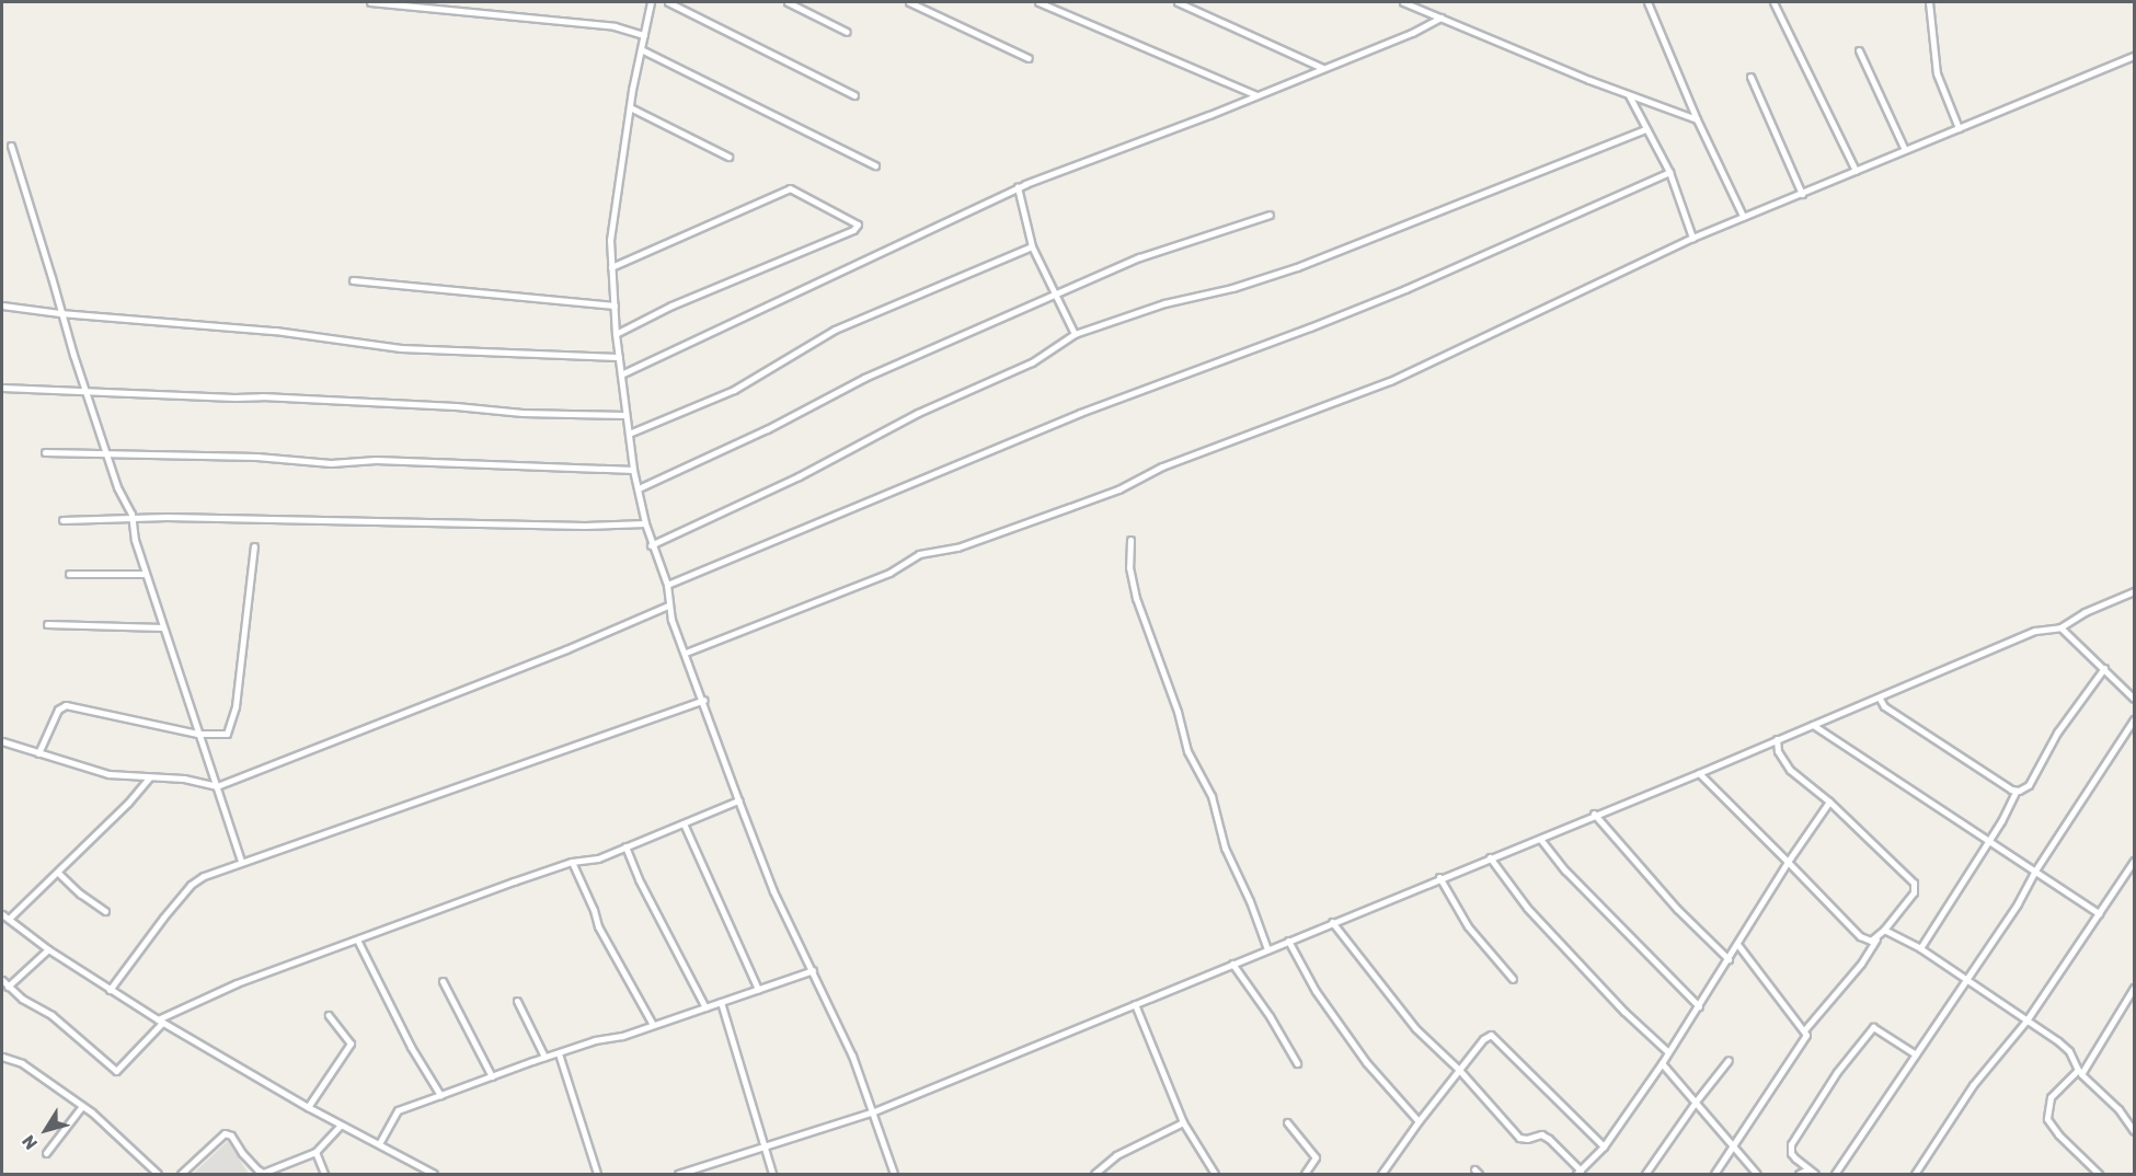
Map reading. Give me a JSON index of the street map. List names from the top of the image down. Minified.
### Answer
{"north":"bottom left"}
